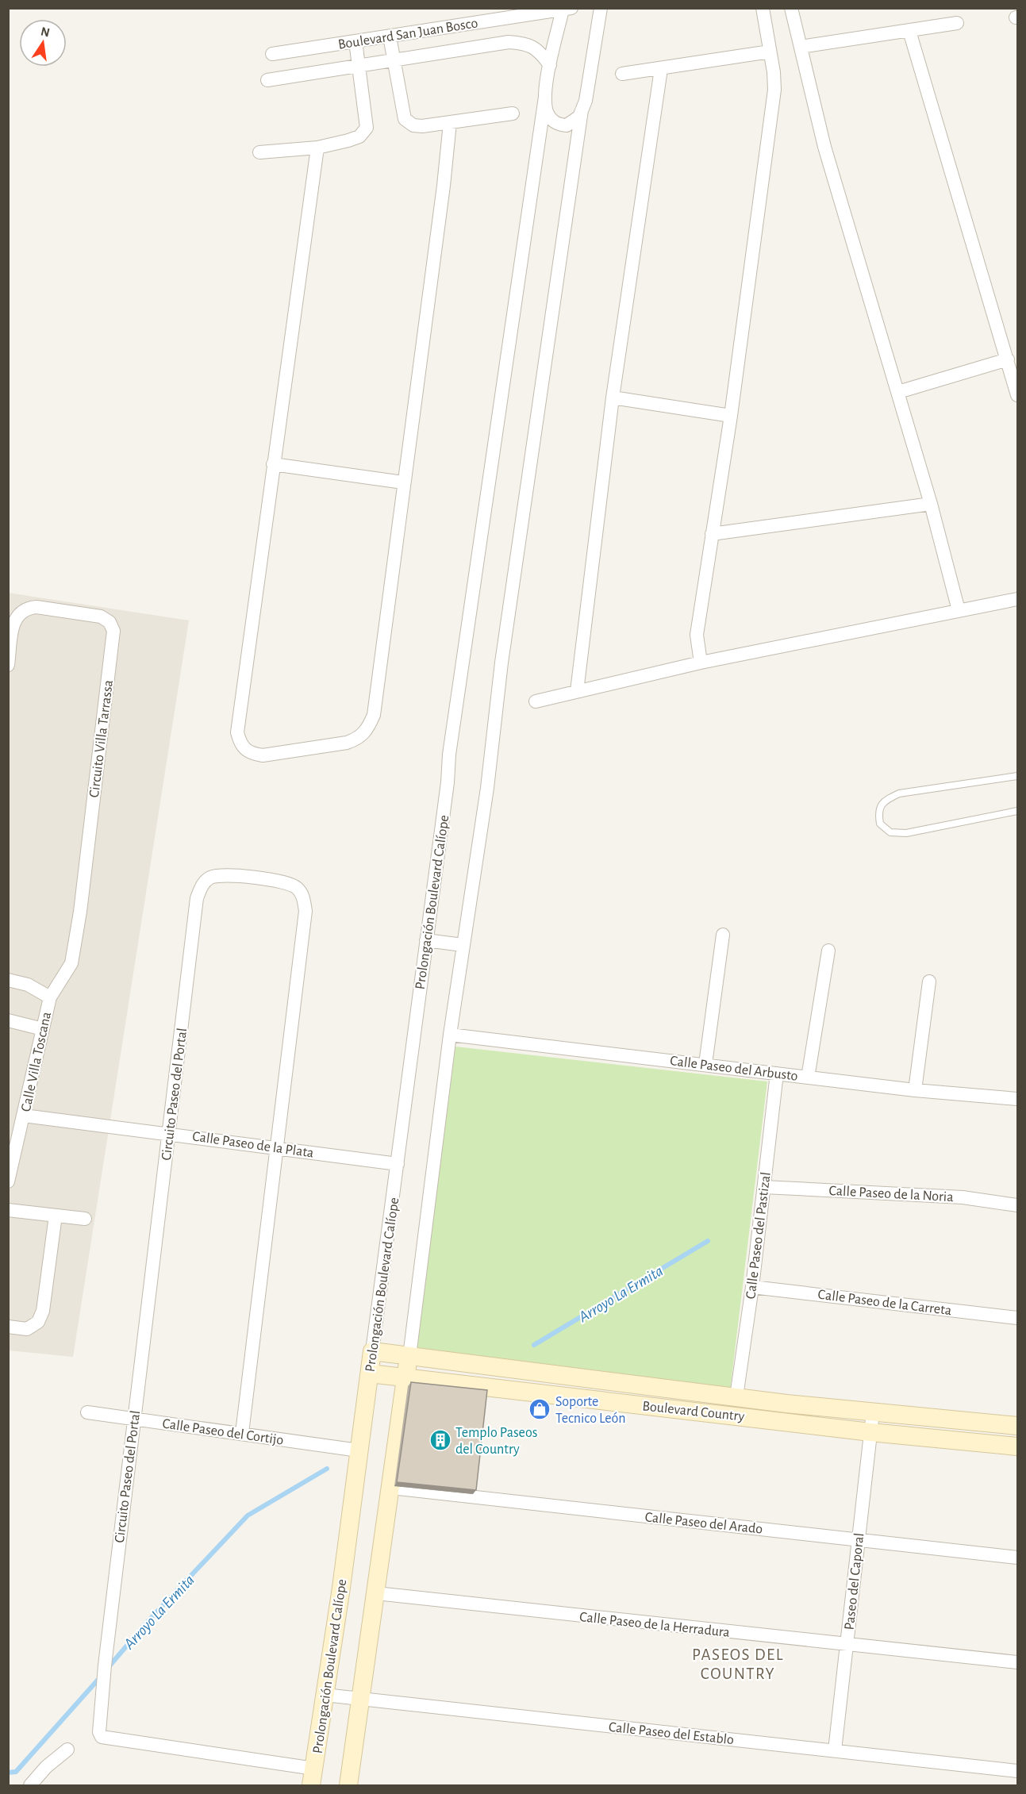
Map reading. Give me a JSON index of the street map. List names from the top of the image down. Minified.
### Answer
{"streets":{"street":["Boulevard San Juan Bosco","Circuito Villa Tarrassa","Prolongación Boulevard Calíope","Calle Villa Toscana","Calle Paseo del Arbusto","Circuito Paseo del Portal","Calle Paseo de la Plata","Calle Paseo de la Noria","Calle Paseo del Pastizal","Calle Paseo de la Carreta","Boulevard Country","Calle Paseo del Cortijo","Calle Paseo del Arado","Paseo del Caporal","Calle Paseo de la Herradura","Calle Paseo del Establo"]},"crossings":[["Boulevard San Juan Bosco","Prolongación Boulevard Calíope"],["Circuito Villa Tarrassa","Calle Villa Toscana"],["Prolongación Boulevard Calíope","Circuito Paseo del Portal"],["Prolongación Boulevard Calíope","Calle Paseo de la Plata"],["Prolongación Boulevard Calíope","Boulevard Country"],["Prolongación Boulevard Calíope","Calle Paseo del Cortijo"],["Prolongación Boulevard Calíope","Calle Paseo del Establo"],["Calle Villa Toscana","Calle Paseo de la Plata"],["Calle Paseo del Arbusto","Calle Paseo del Pastizal"],["Circuito Paseo del Portal","Calle Paseo de la Plata"],["Circuito Paseo del Portal","Calle Paseo del Cortijo"],["Calle Paseo de la Noria","Calle Paseo del Pastizal"],["Calle Paseo del Pastizal","Calle Paseo de la Carreta"],["Calle Paseo del Pastizal","Boulevard Country"],["Boulevard Country","Paseo del Caporal"],["Calle Paseo del Arado","Paseo del Caporal"],["Paseo del Caporal","Calle Paseo de la Herradura"],["Paseo del Caporal","Calle Paseo del Establo"]],"districts":["PASEOS DEL COUNTRY"],"water":["Arroyo La Ermita"],"places":{"shop":["Soporte Tecnico León"],"building":["Templo Paseos del Country"]},"north":"top"}
